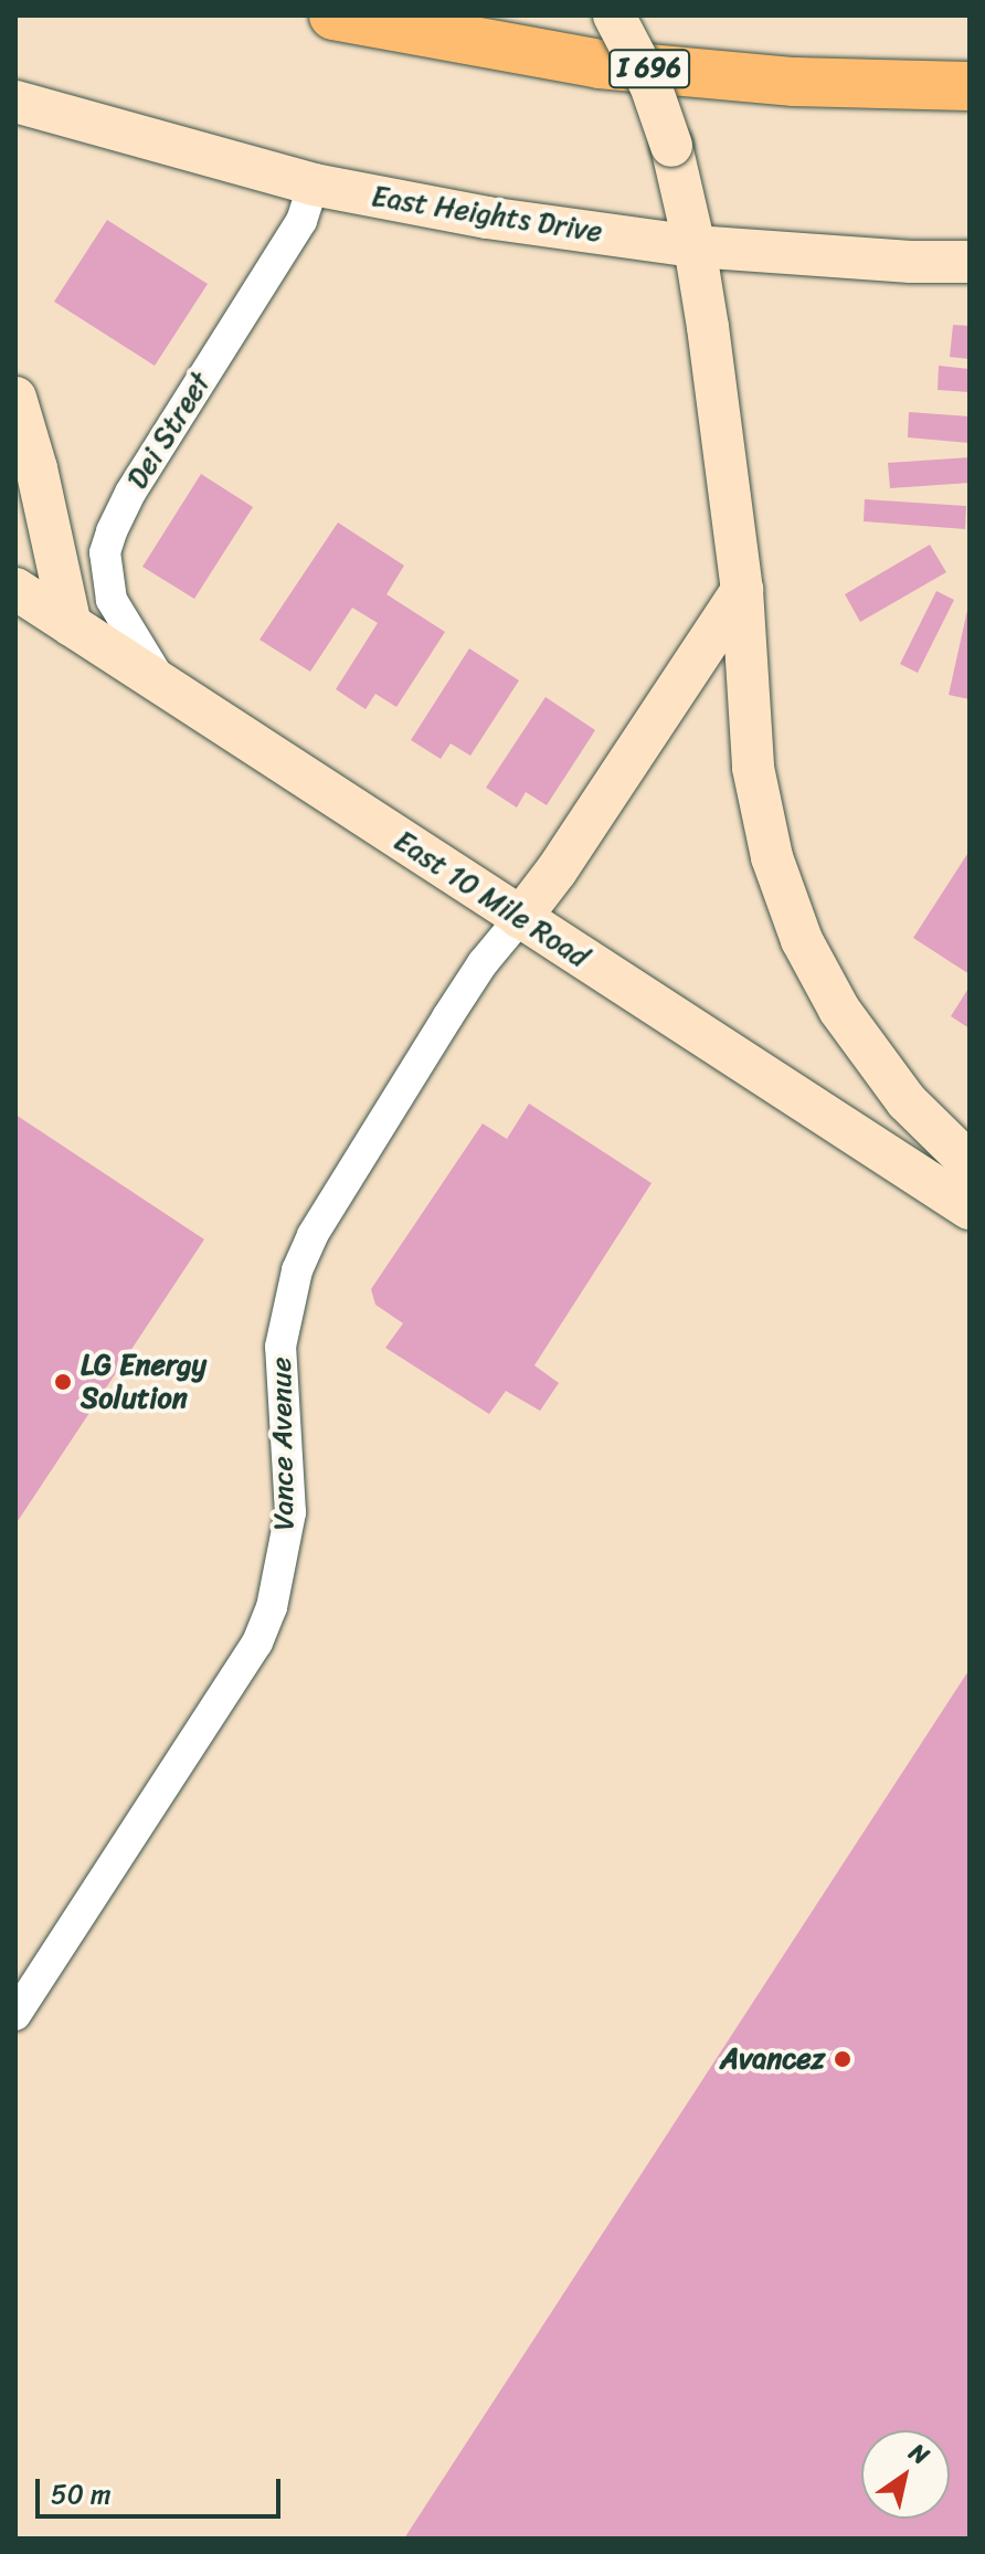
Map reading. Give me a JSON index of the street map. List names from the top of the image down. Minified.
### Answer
{"streets":{"highway":["I 696"],"main road":["East Heights Drive","East 10 Mile Road"],"street":["Dei Street","Vance Avenue"]},"crossings":[["East Heights Drive","Dei Street"],["Dei Street","East 10 Mile Road"],["East 10 Mile Road","Vance Avenue"]],"places":["LG Energy Solution","Avancez"],"scale_bar":"50 m","north":"top right"}
